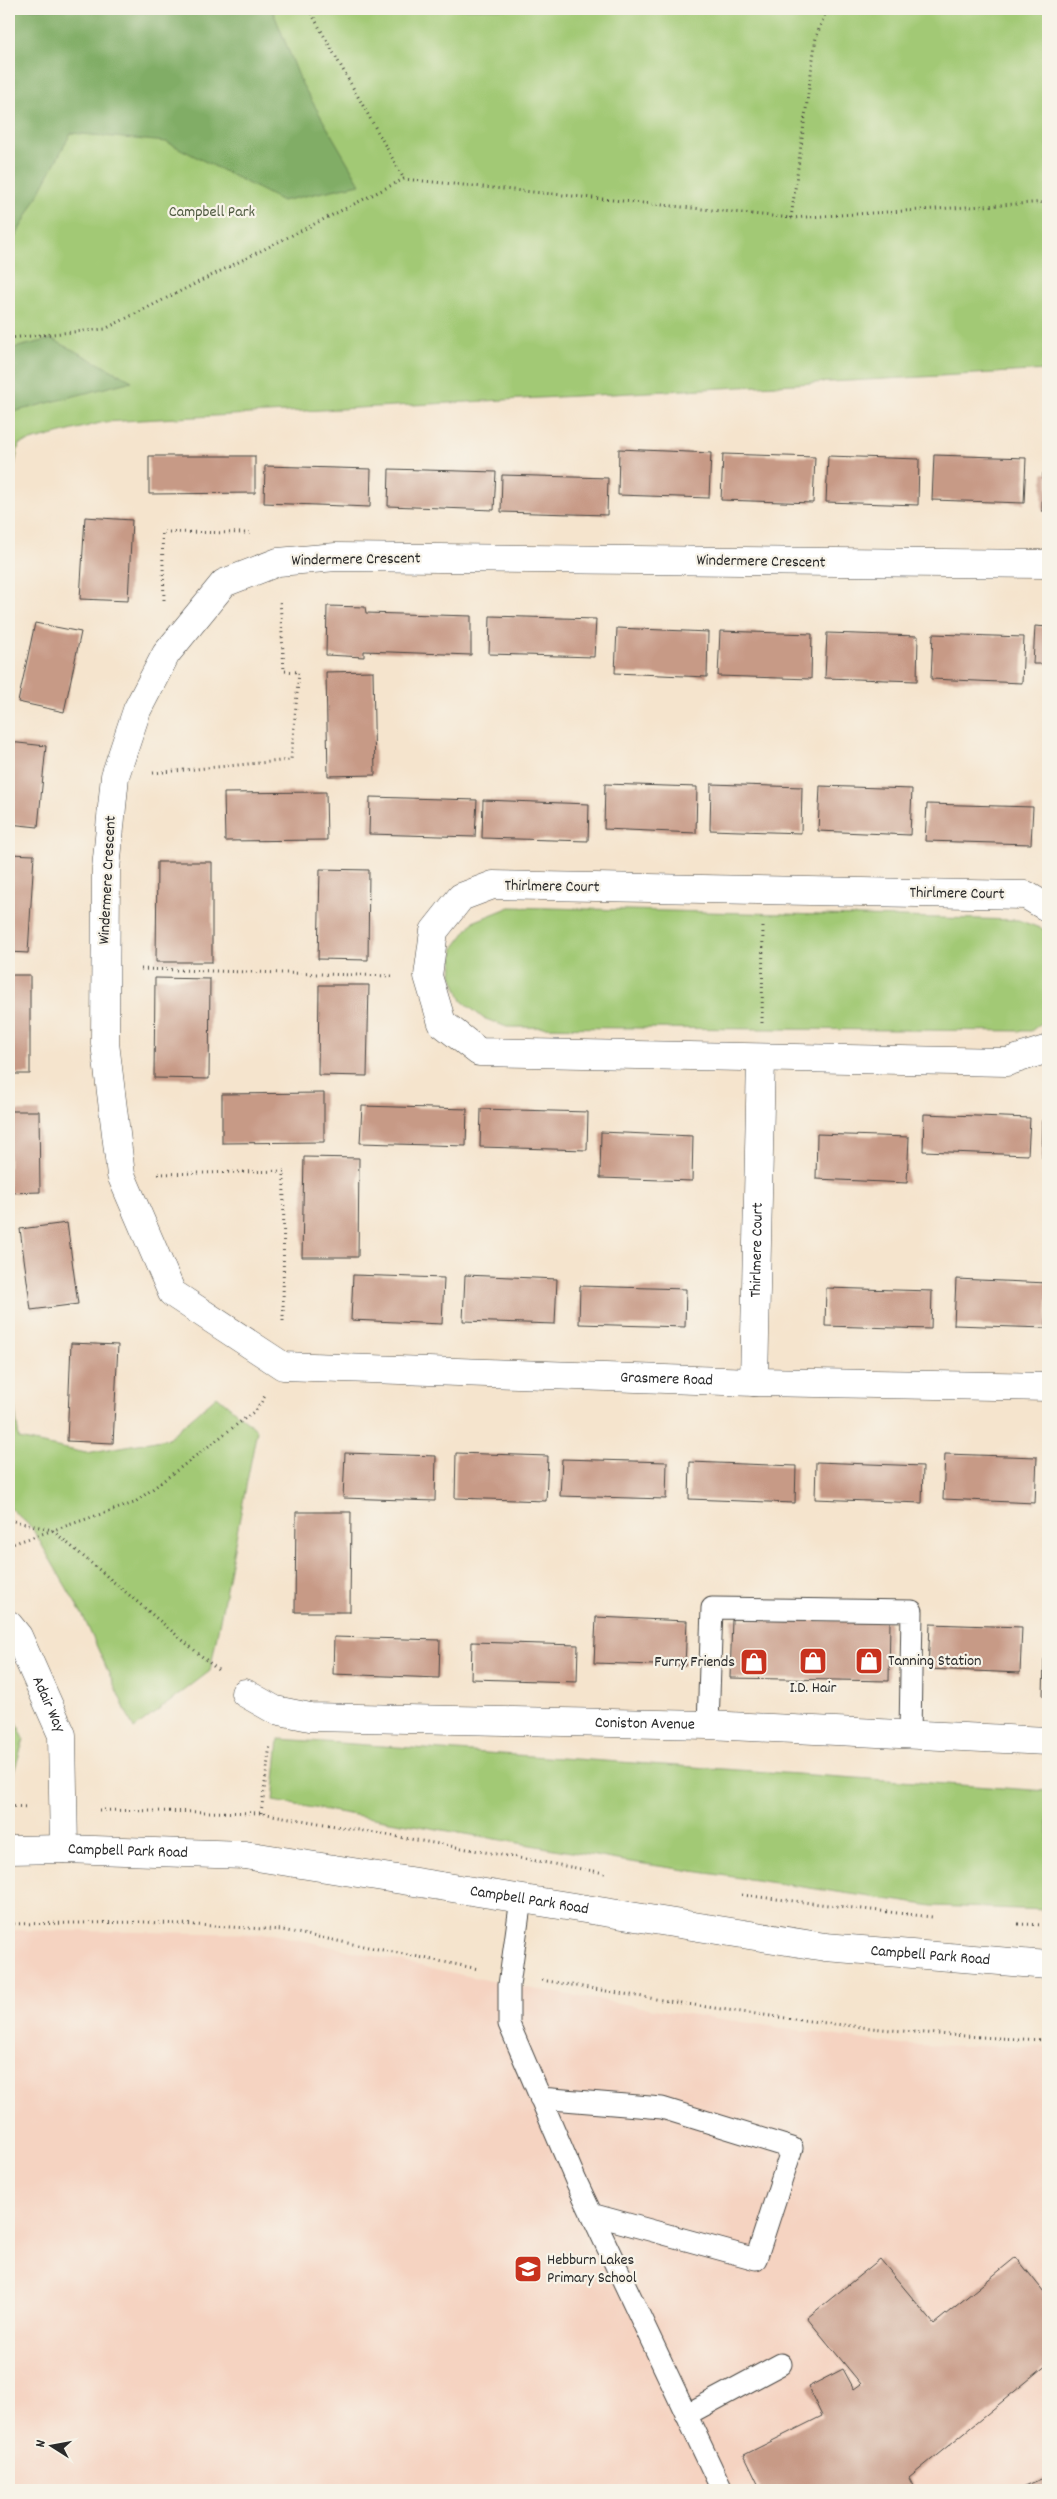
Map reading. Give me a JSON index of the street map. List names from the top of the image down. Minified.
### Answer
{"streets":{"street":["Windermere Crescent","Thirlmere Court","Grasmere Road","Adair Way","Coniston Avenue","Campbell Park Road"]},"crossings":[["Windermere Crescent","Grasmere Road"],["Thirlmere Court","Grasmere Road"],["Adair Way","Campbell Park Road"]],"parks":["Campbell Park"],"places":{"shop":["I.D. Hair","Tanning Station","Furry Friends"],"school or university":["Hebburn Lakes Primary School"]},"north":"left"}
